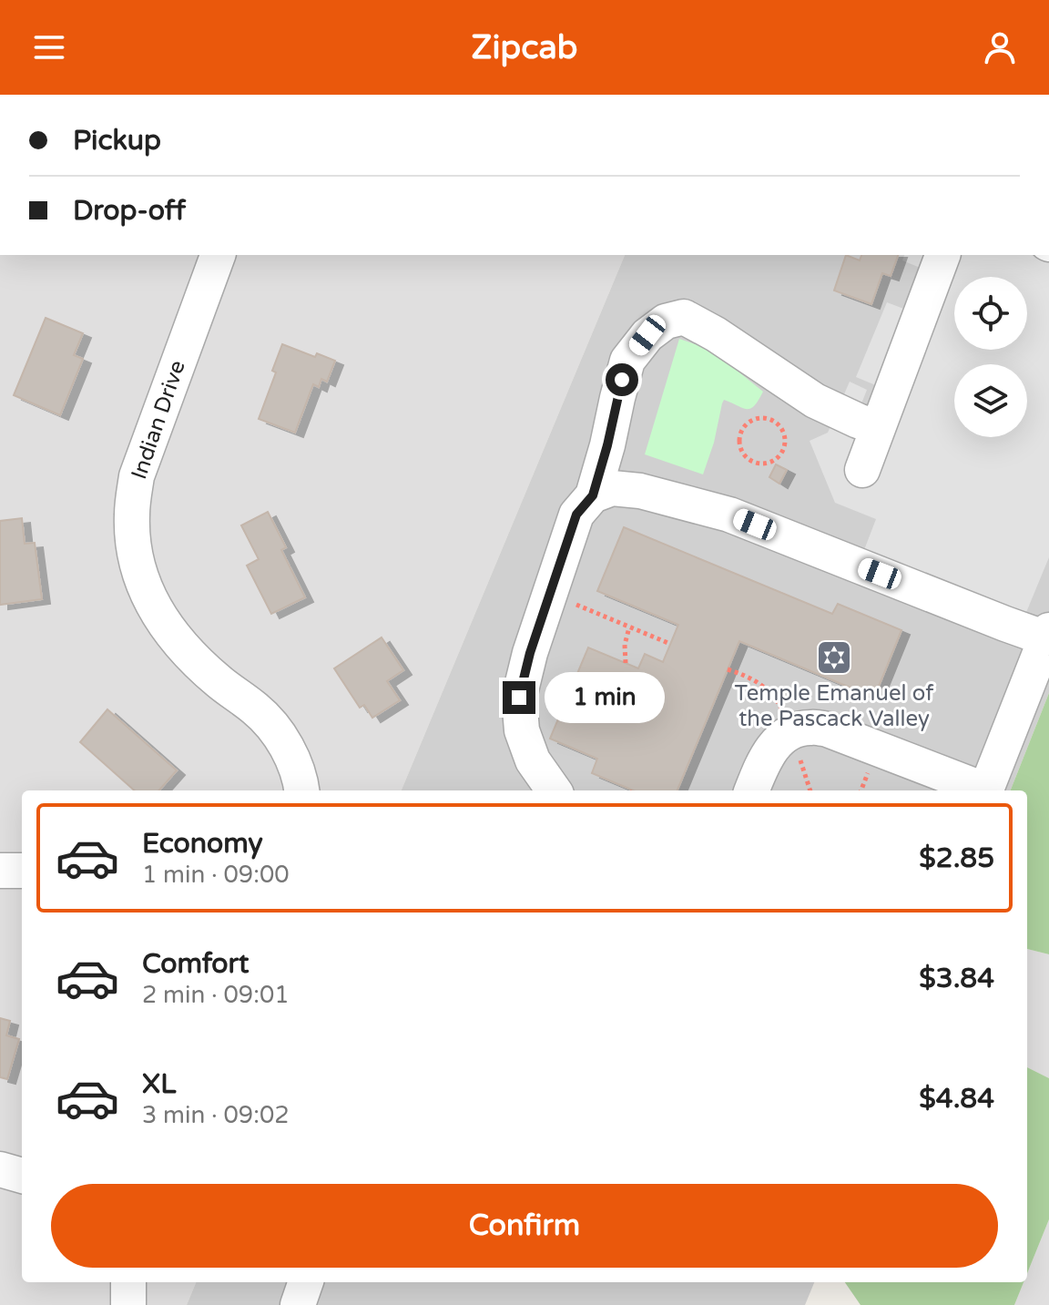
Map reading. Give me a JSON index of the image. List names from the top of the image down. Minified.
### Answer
{"streets":{"street":["Indian Drive"]},"places":{"synagogue":["Temple Emanuel of the Pascack Valley"]},"page":{"header":"Zipcab","banner":["Pickup","Drop-off"],"bubble":"1 min","list":[{"name":"Economy","note":"1 min · 09:00","value":"$2.85"},{"name":"Comfort","note":"2 min · 09:01","value":"$3.84"},{"name":"XL","note":"3 min · 09:02","value":"$4.84"}],"buttons":"Confirm"}}
